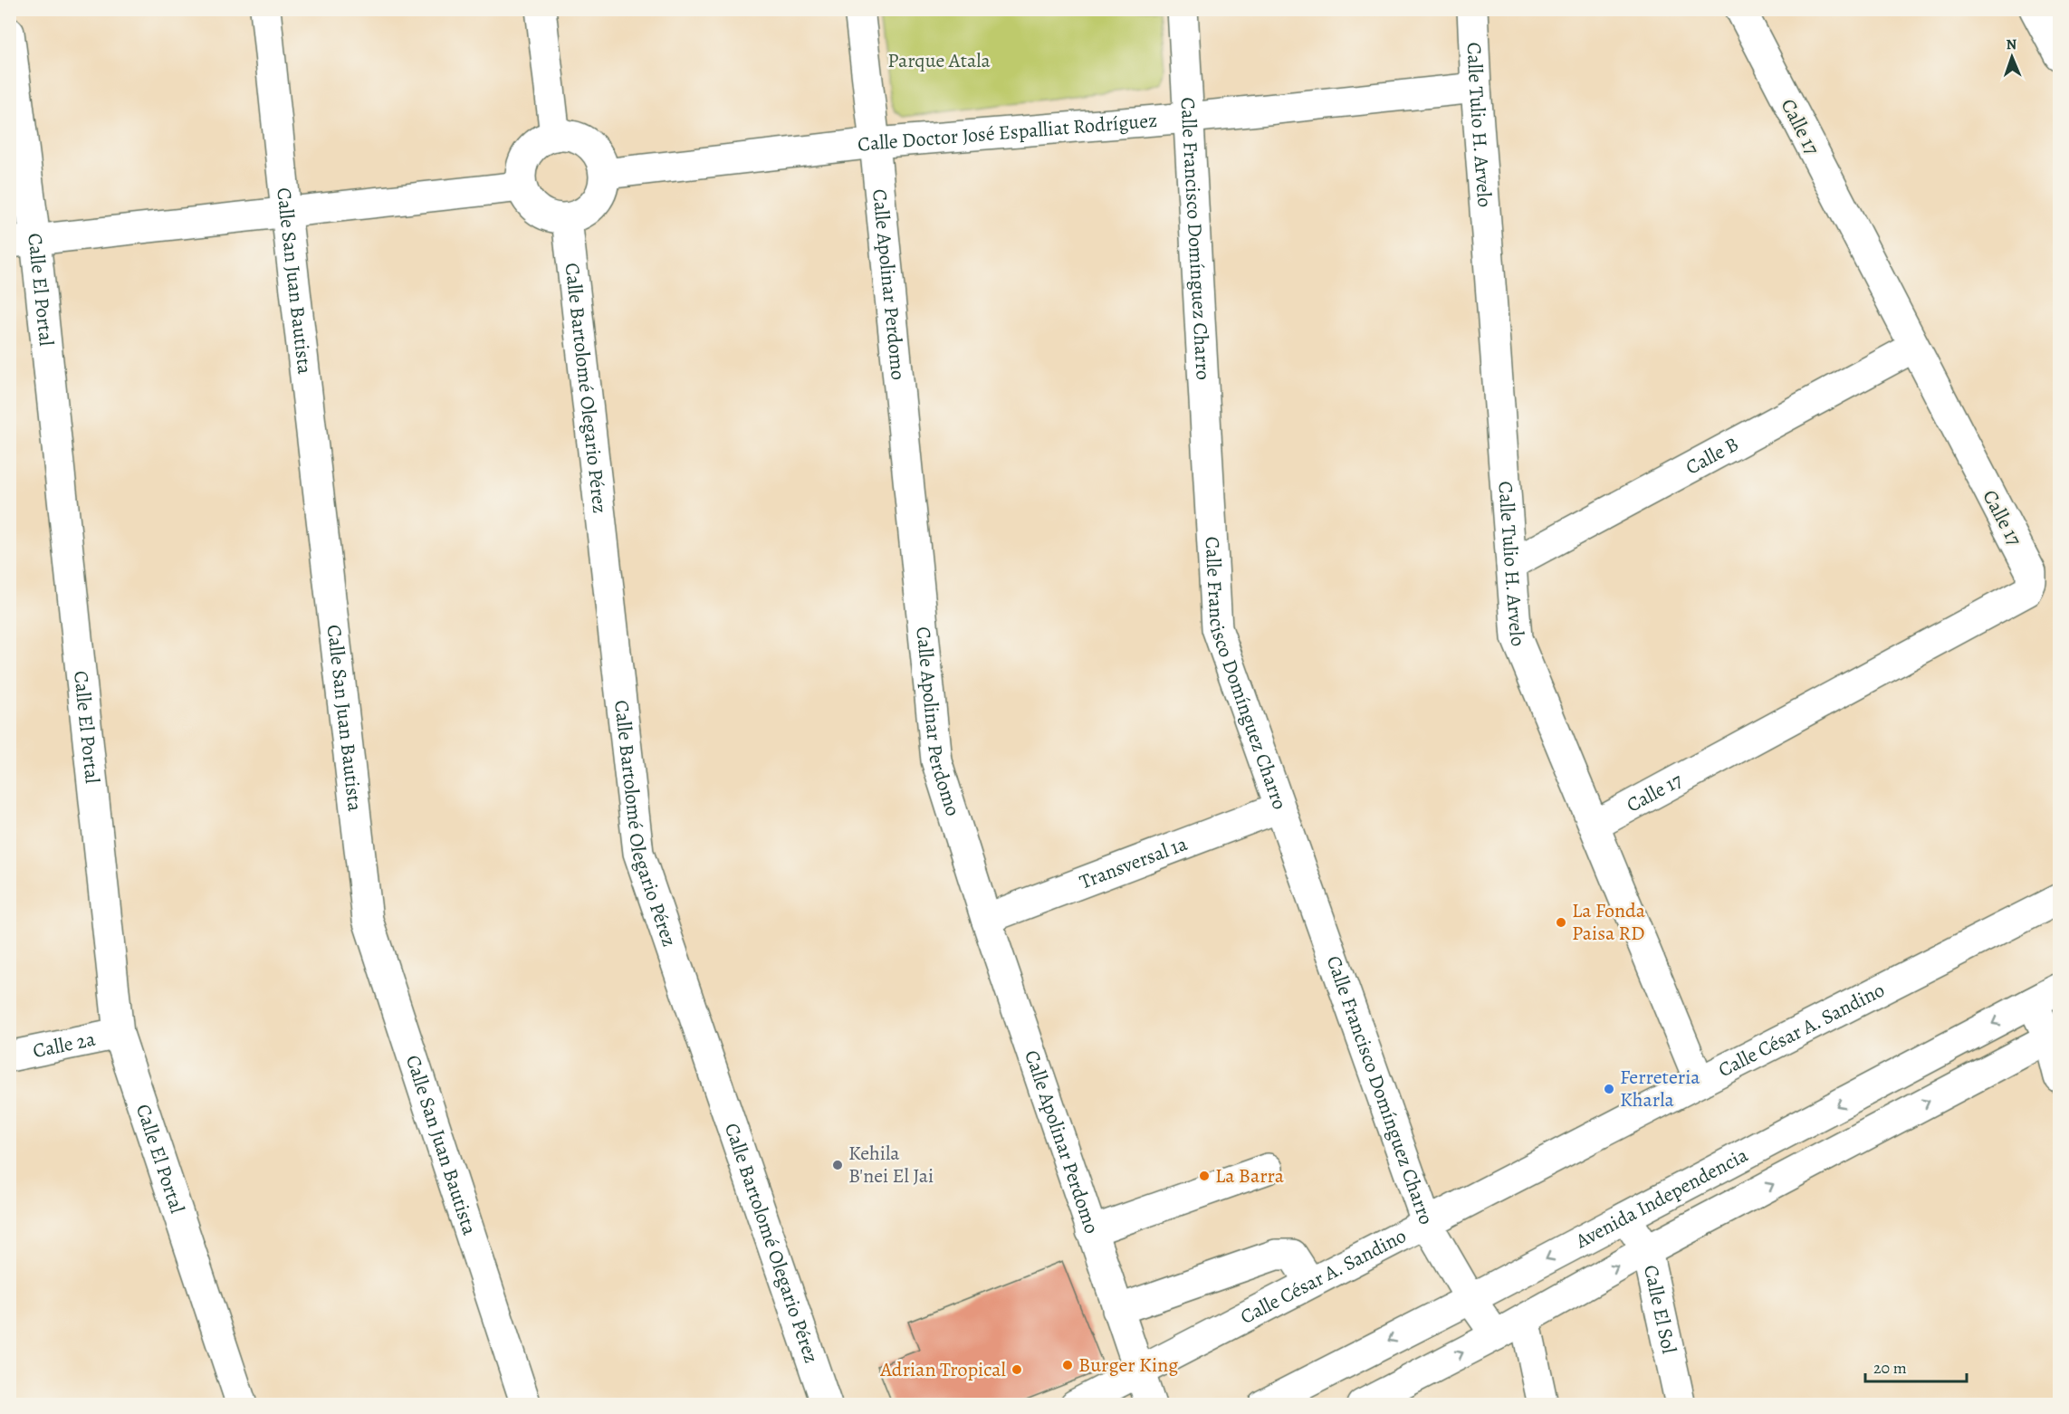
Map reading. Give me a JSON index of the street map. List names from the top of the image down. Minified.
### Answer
{"streets":{"street":["Calle Tulio H. Arvelo","Calle 17","Calle Doctor José Espalliat Rodríguez","Calle Francisco Domínguez Charro","Calle San Juan Bautista","Calle Apolinar Perdomo","Calle El Portal","Calle Bartolomé Olegario Pérez","Calle B","Transversal 1a","Calle César A. Sandino","Calle 2a","Avenida Independencia","Calle El Sol"]},"crossings":[["Calle Tulio H. Arvelo","Calle 17"],["Calle Tulio H. Arvelo","Calle Doctor José Espalliat Rodríguez"],["Calle Tulio H. Arvelo","Calle B"],["Calle Tulio H. Arvelo","Calle César A. Sandino"],["Calle 17","Calle B"],["Calle Doctor José Espalliat Rodríguez","Calle Francisco Domínguez Charro"],["Calle Doctor José Espalliat Rodríguez","Calle Apolinar Perdomo"],["Calle Doctor José Espalliat Rodríguez","Calle Bartolomé Olegario Pérez"],["Calle Francisco Domínguez Charro","Transversal 1a"],["Calle Francisco Domínguez Charro","Calle César A. Sandino"],["Calle Francisco Domínguez Charro","Avenida Independencia"],["Calle Apolinar Perdomo","Transversal 1a"],["Calle Apolinar Perdomo","Calle César A. Sandino"],["Calle El Portal","Calle 2a"],["Avenida Independencia","Calle El Sol"]],"parks":["Parque Atala"],"places":["La Fonda Paisa RD","Ferreteria Kharla","Kehila B'nei El Jai","La Barra","Burger King","Adrian Tropical"],"scale_bar":"20 m","north":"top"}
